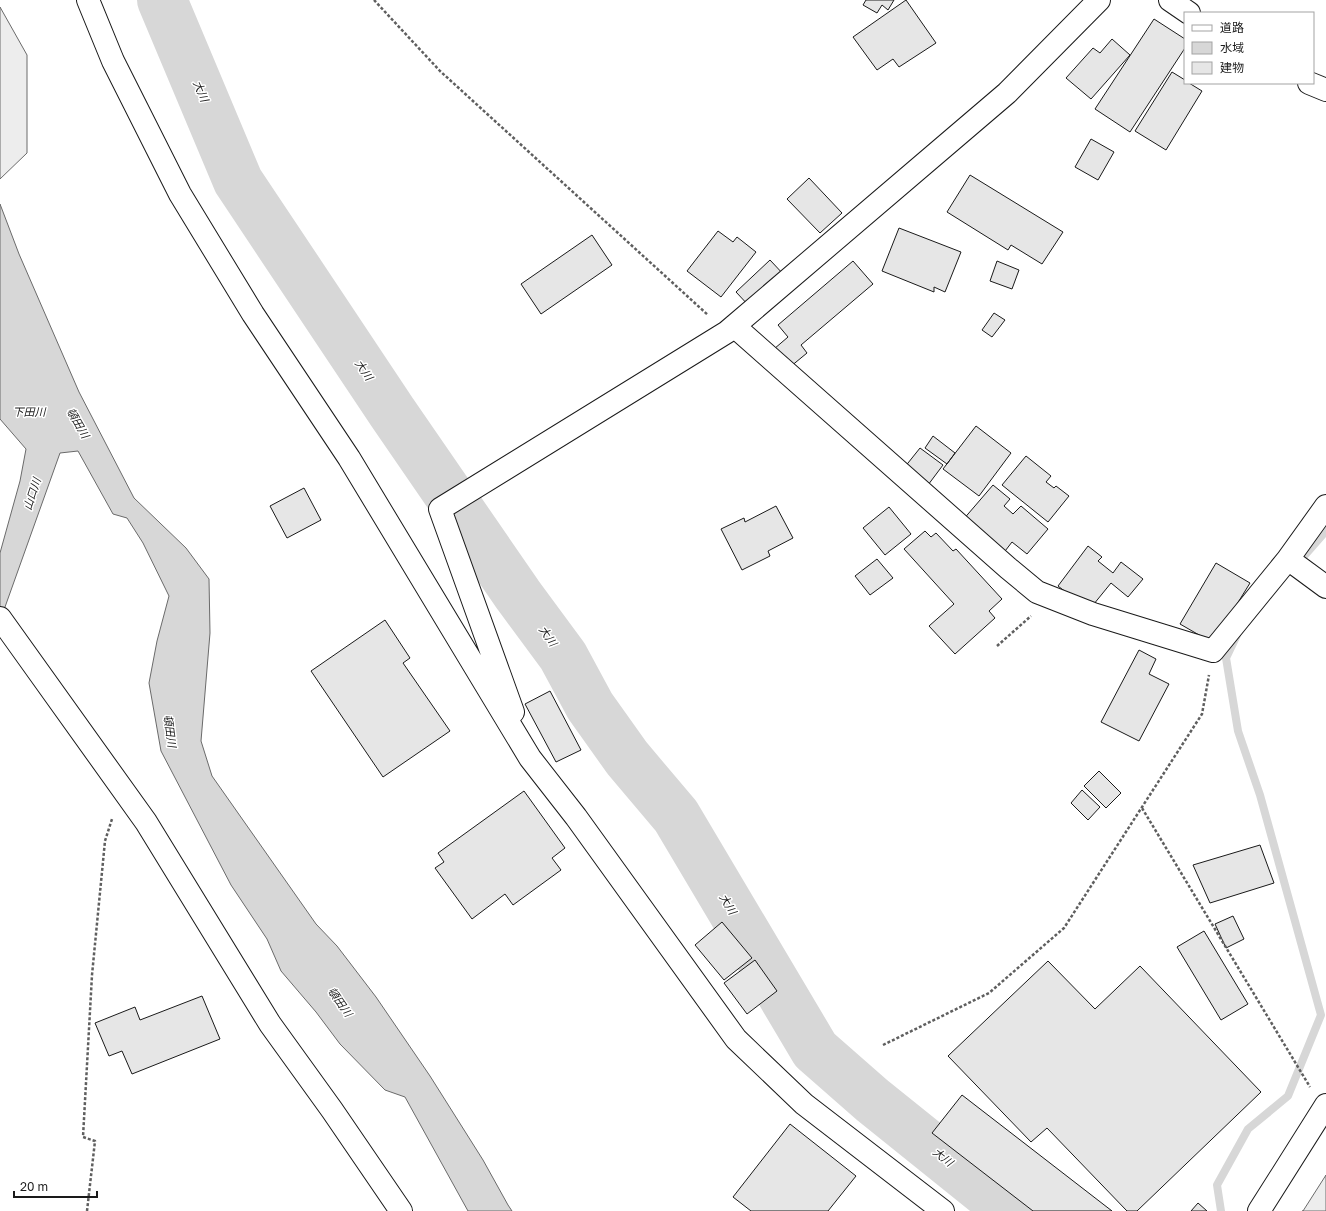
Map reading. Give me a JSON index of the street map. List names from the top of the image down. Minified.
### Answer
{"water":["大川","下田川","頓田川","山口川"],"legend":["道路","水域","建物"],"scale_bar":"20 m"}
